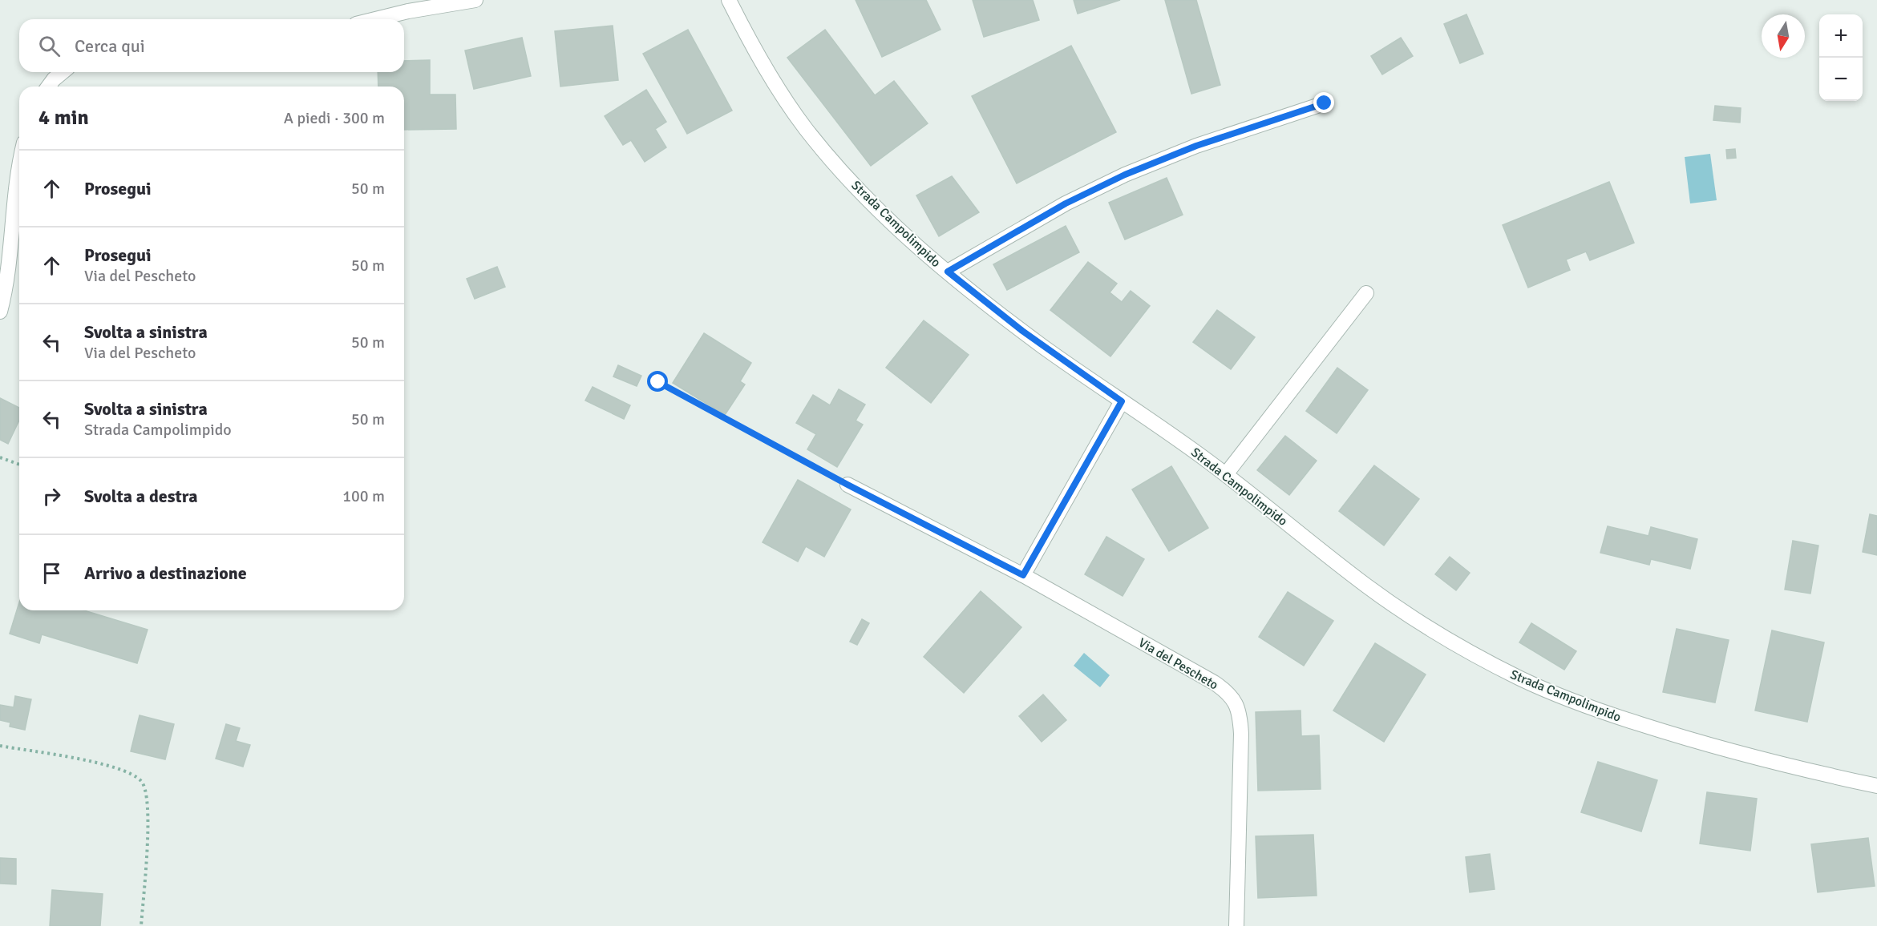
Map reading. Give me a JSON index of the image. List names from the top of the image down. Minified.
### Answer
{"streets":{"street":["Strada Campolimpido","Via del Pescheto"]},"north":"bottom","page":{"map_buttons":["+","−"],"search":"Cerca qui","heading":["4 min","A piedi · 300 m"],"list":[["Prosegui","50 m"],["Prosegui","Via del Pescheto","50 m"],["Svolta a sinistra","Via del Pescheto","50 m"],["Svolta a sinistra","Strada Campolimpido","50 m"],["Svolta a destra","100 m"],"Arrivo a destinazione"]}}
